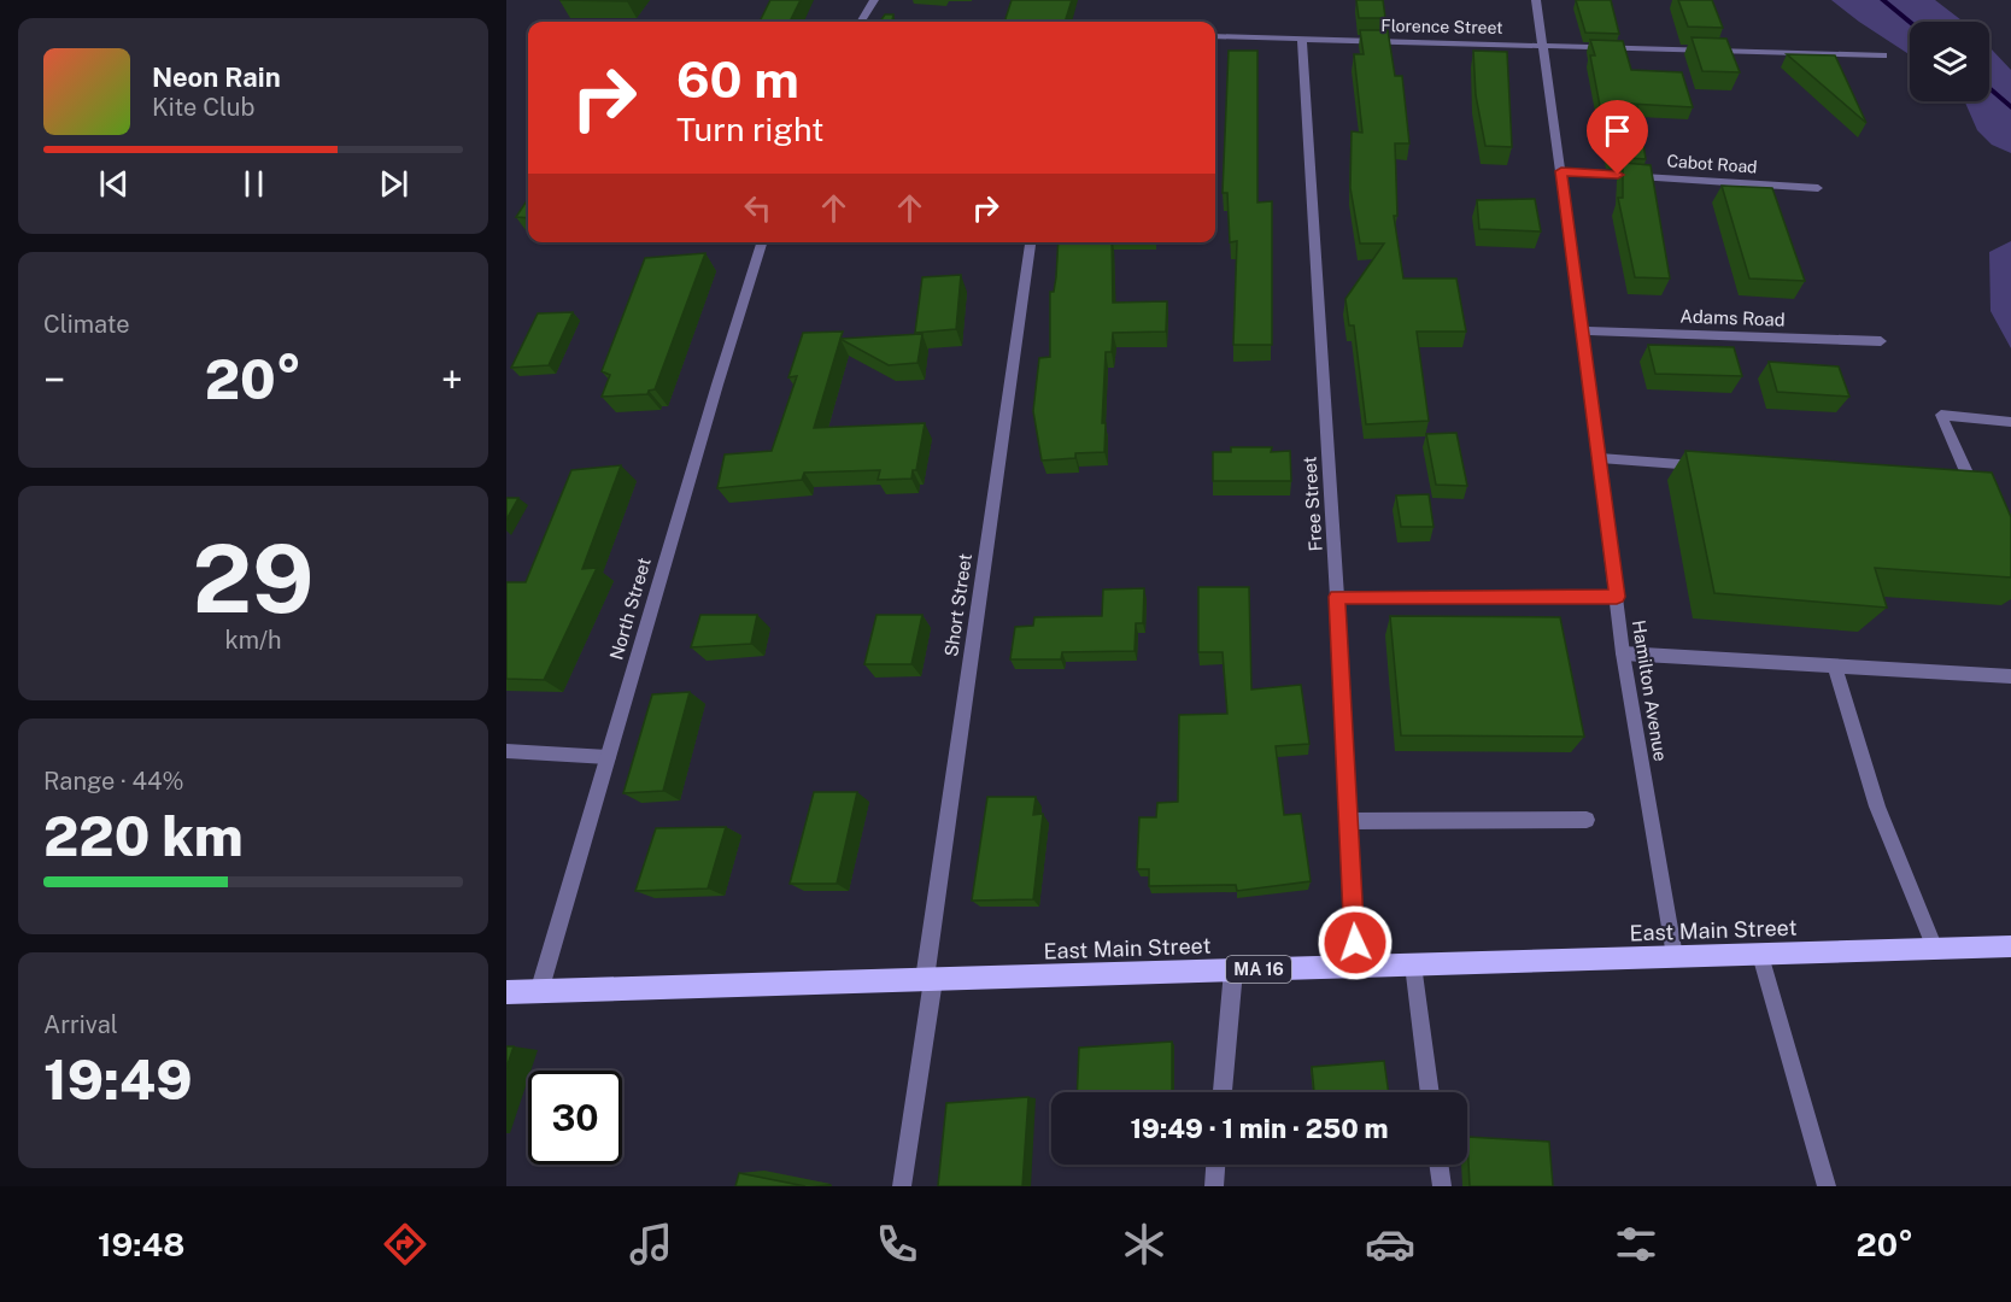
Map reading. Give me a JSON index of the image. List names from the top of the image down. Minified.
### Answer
{"streets":{"main road":["East Main Street","MA 16"],"street":["Florence Street","Cabot Road","Adams Road","Free Street","Short Street","North Street","Hamilton Avenue"]},"crossings":[["Florence Street","Free Street"],["Florence Street","Hamilton Avenue"],["Cabot Road","Hamilton Avenue"],["Adams Road","Hamilton Avenue"],["Free Street","East Main Street"],["Short Street","East Main Street"],["North Street","East Main Street"],["Hamilton Avenue","East Main Street"]],"page":{"turn":["60 m","Turn right"],"song":["Neon Rain","Kite Club"],"tile":["Climate",["29","km/h"],["Range · 44%","220 km"],["Arrival","19:49"]],"heat":["−","20°","+"],"limit":"30","trip":"19:49 · 1 min · 250 m","tabs":["19:48","20°"]}}
